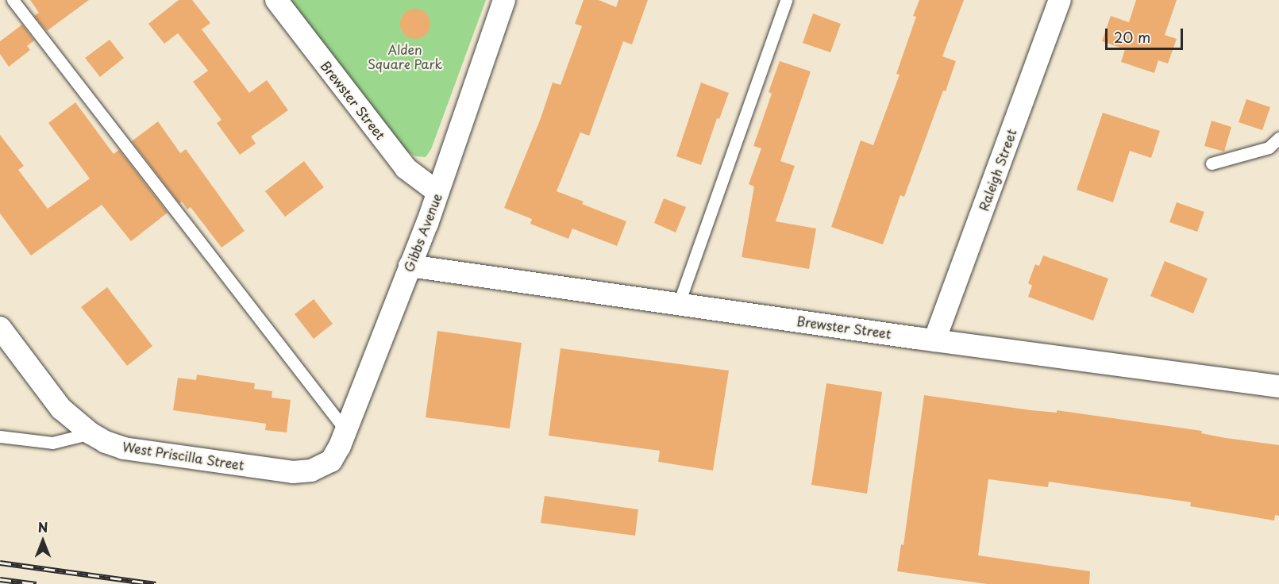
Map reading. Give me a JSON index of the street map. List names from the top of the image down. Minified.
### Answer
{"streets":{"street":["Brewster Street","Raleigh Street","Gibbs Avenue","West Priscilla Street"]},"crossings":[["Brewster Street","Raleigh Street"],["Brewster Street","Gibbs Avenue"],["Gibbs Avenue","West Priscilla Street"]],"parks":["Alden Square Park"],"scale_bar":"20 m","north":"top"}
